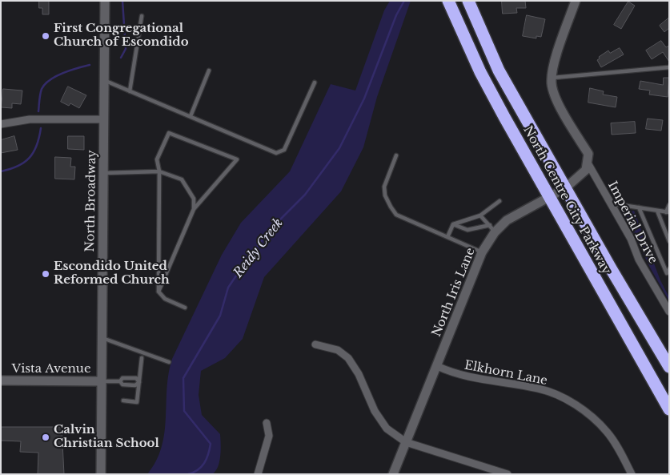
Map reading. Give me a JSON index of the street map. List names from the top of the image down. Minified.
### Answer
{"streets":{"highway":["North Centre City Parkway"],"street":["North Broadway","Imperial Drive","North Iris Lane","Vista Avenue","Elkhorn Lane"]},"crossings":[["North Centre City Parkway","North Iris Lane"],["North Broadway","Vista Avenue"],["Imperial Drive","North Iris Lane"],["North Iris Lane","Elkhorn Lane"]],"water":["Reidy Creek"],"places":["First Congregational Church of Escondido","Escondido United Reformed Church","Calvin Christian School"]}
